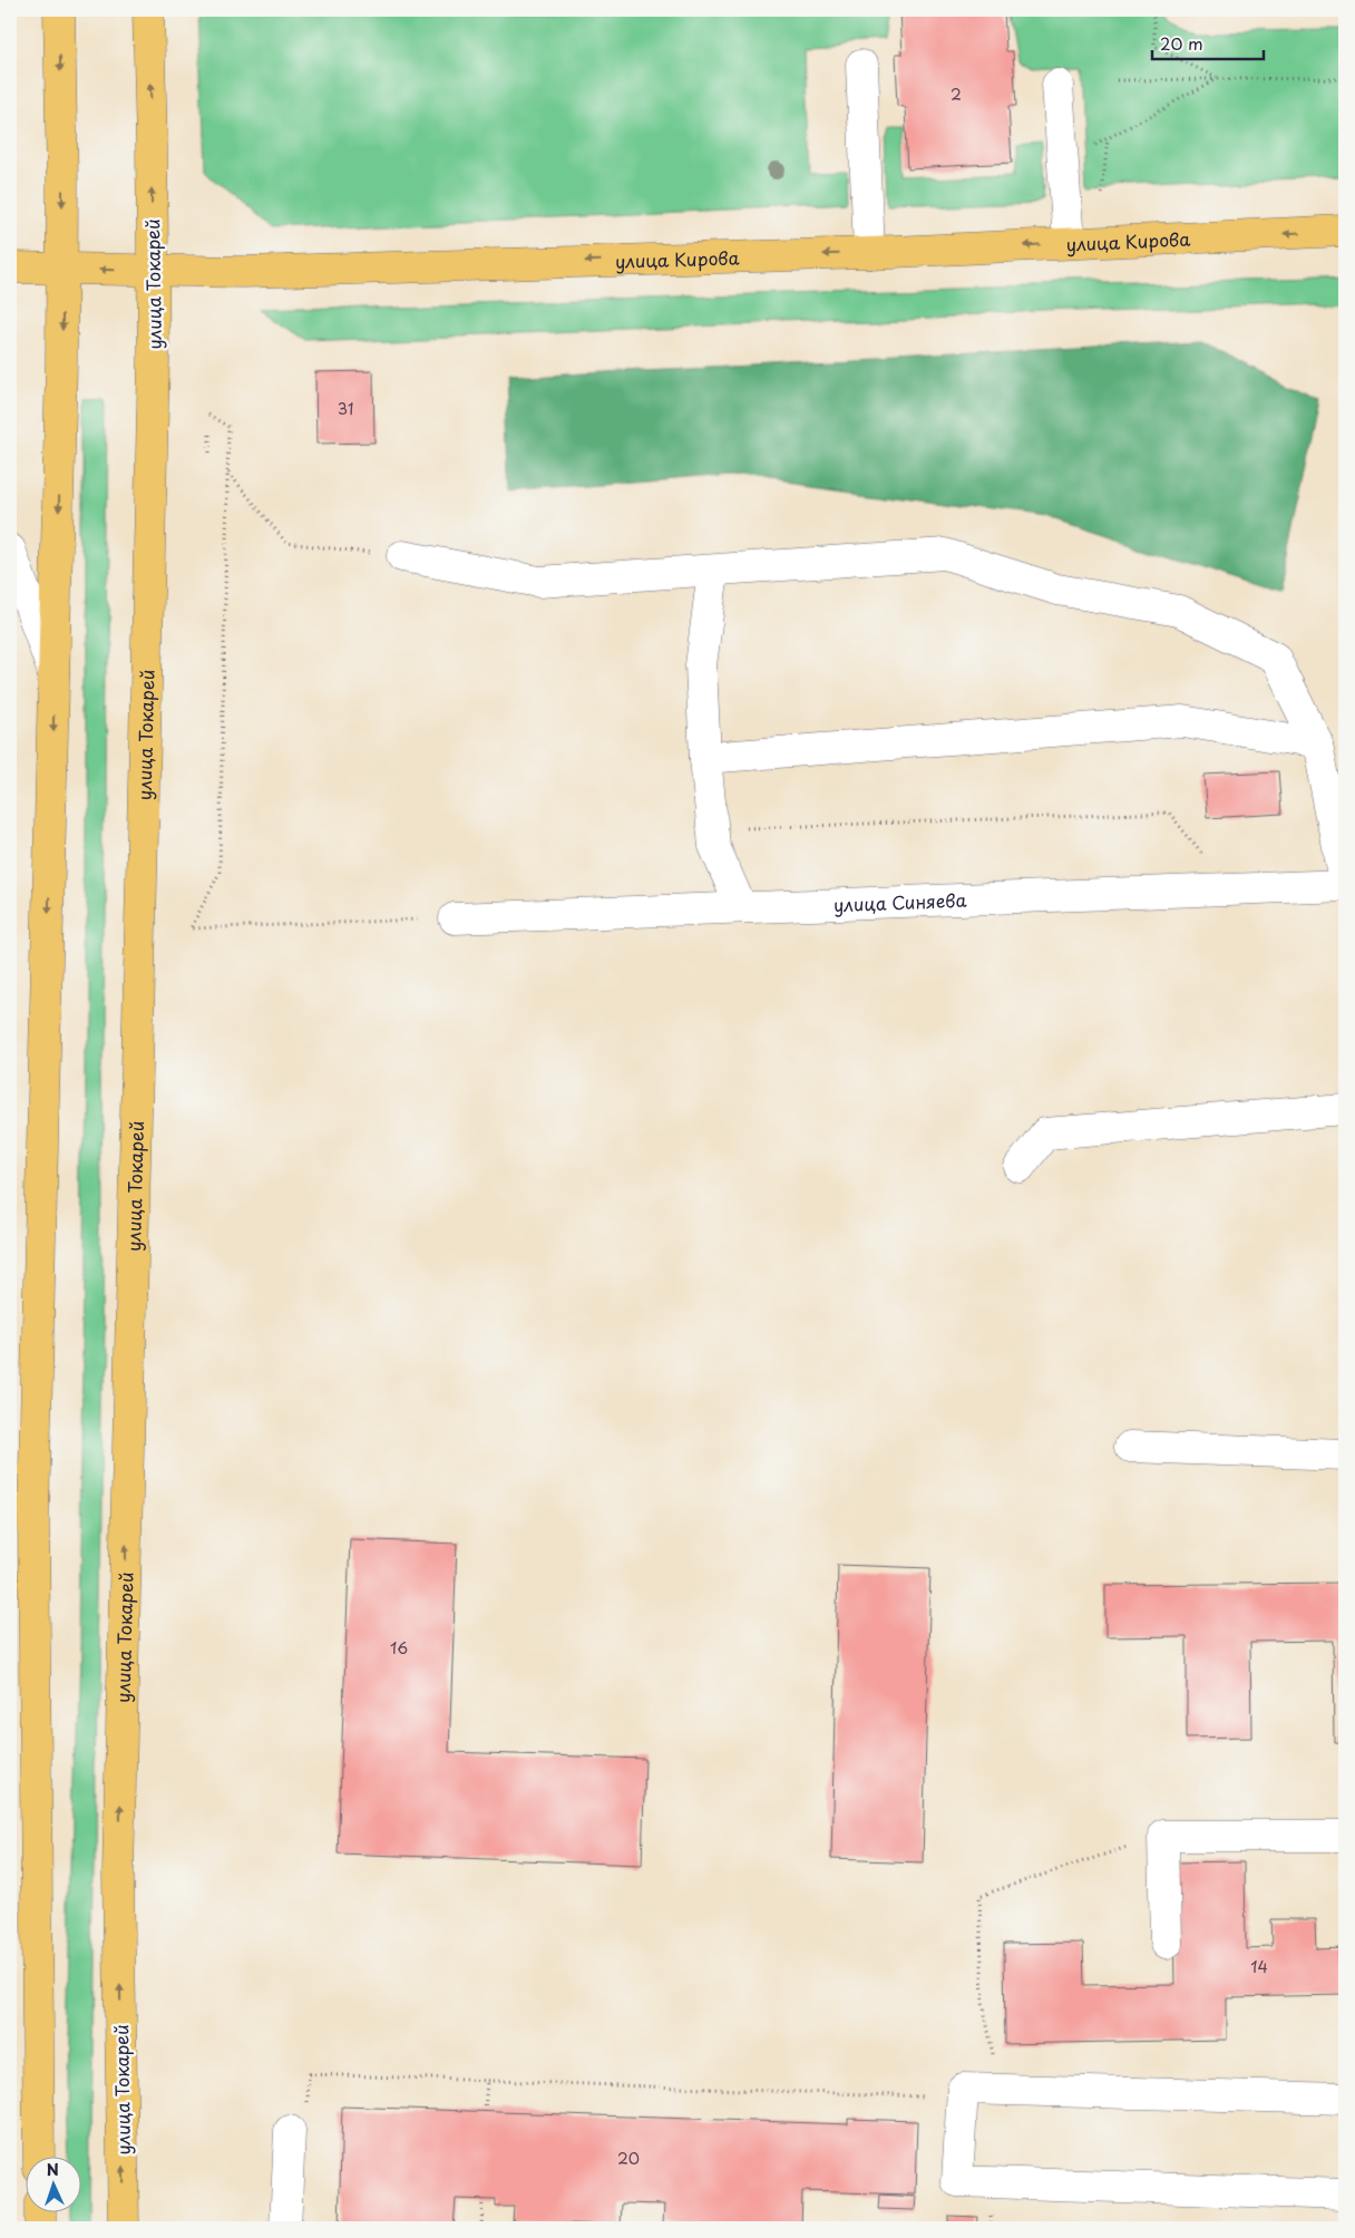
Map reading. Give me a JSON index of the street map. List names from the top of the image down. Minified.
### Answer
{"streets":{"main road":["улица Кирова","улица Токарей"],"street":["улица Синяева"]},"crossings":[["улица Кирова","улица Токарей"]],"one_way":["улица Кирова"],"house_numbers":["2","31","16","14","20"],"scale_bar":"20 m","north":"top"}
